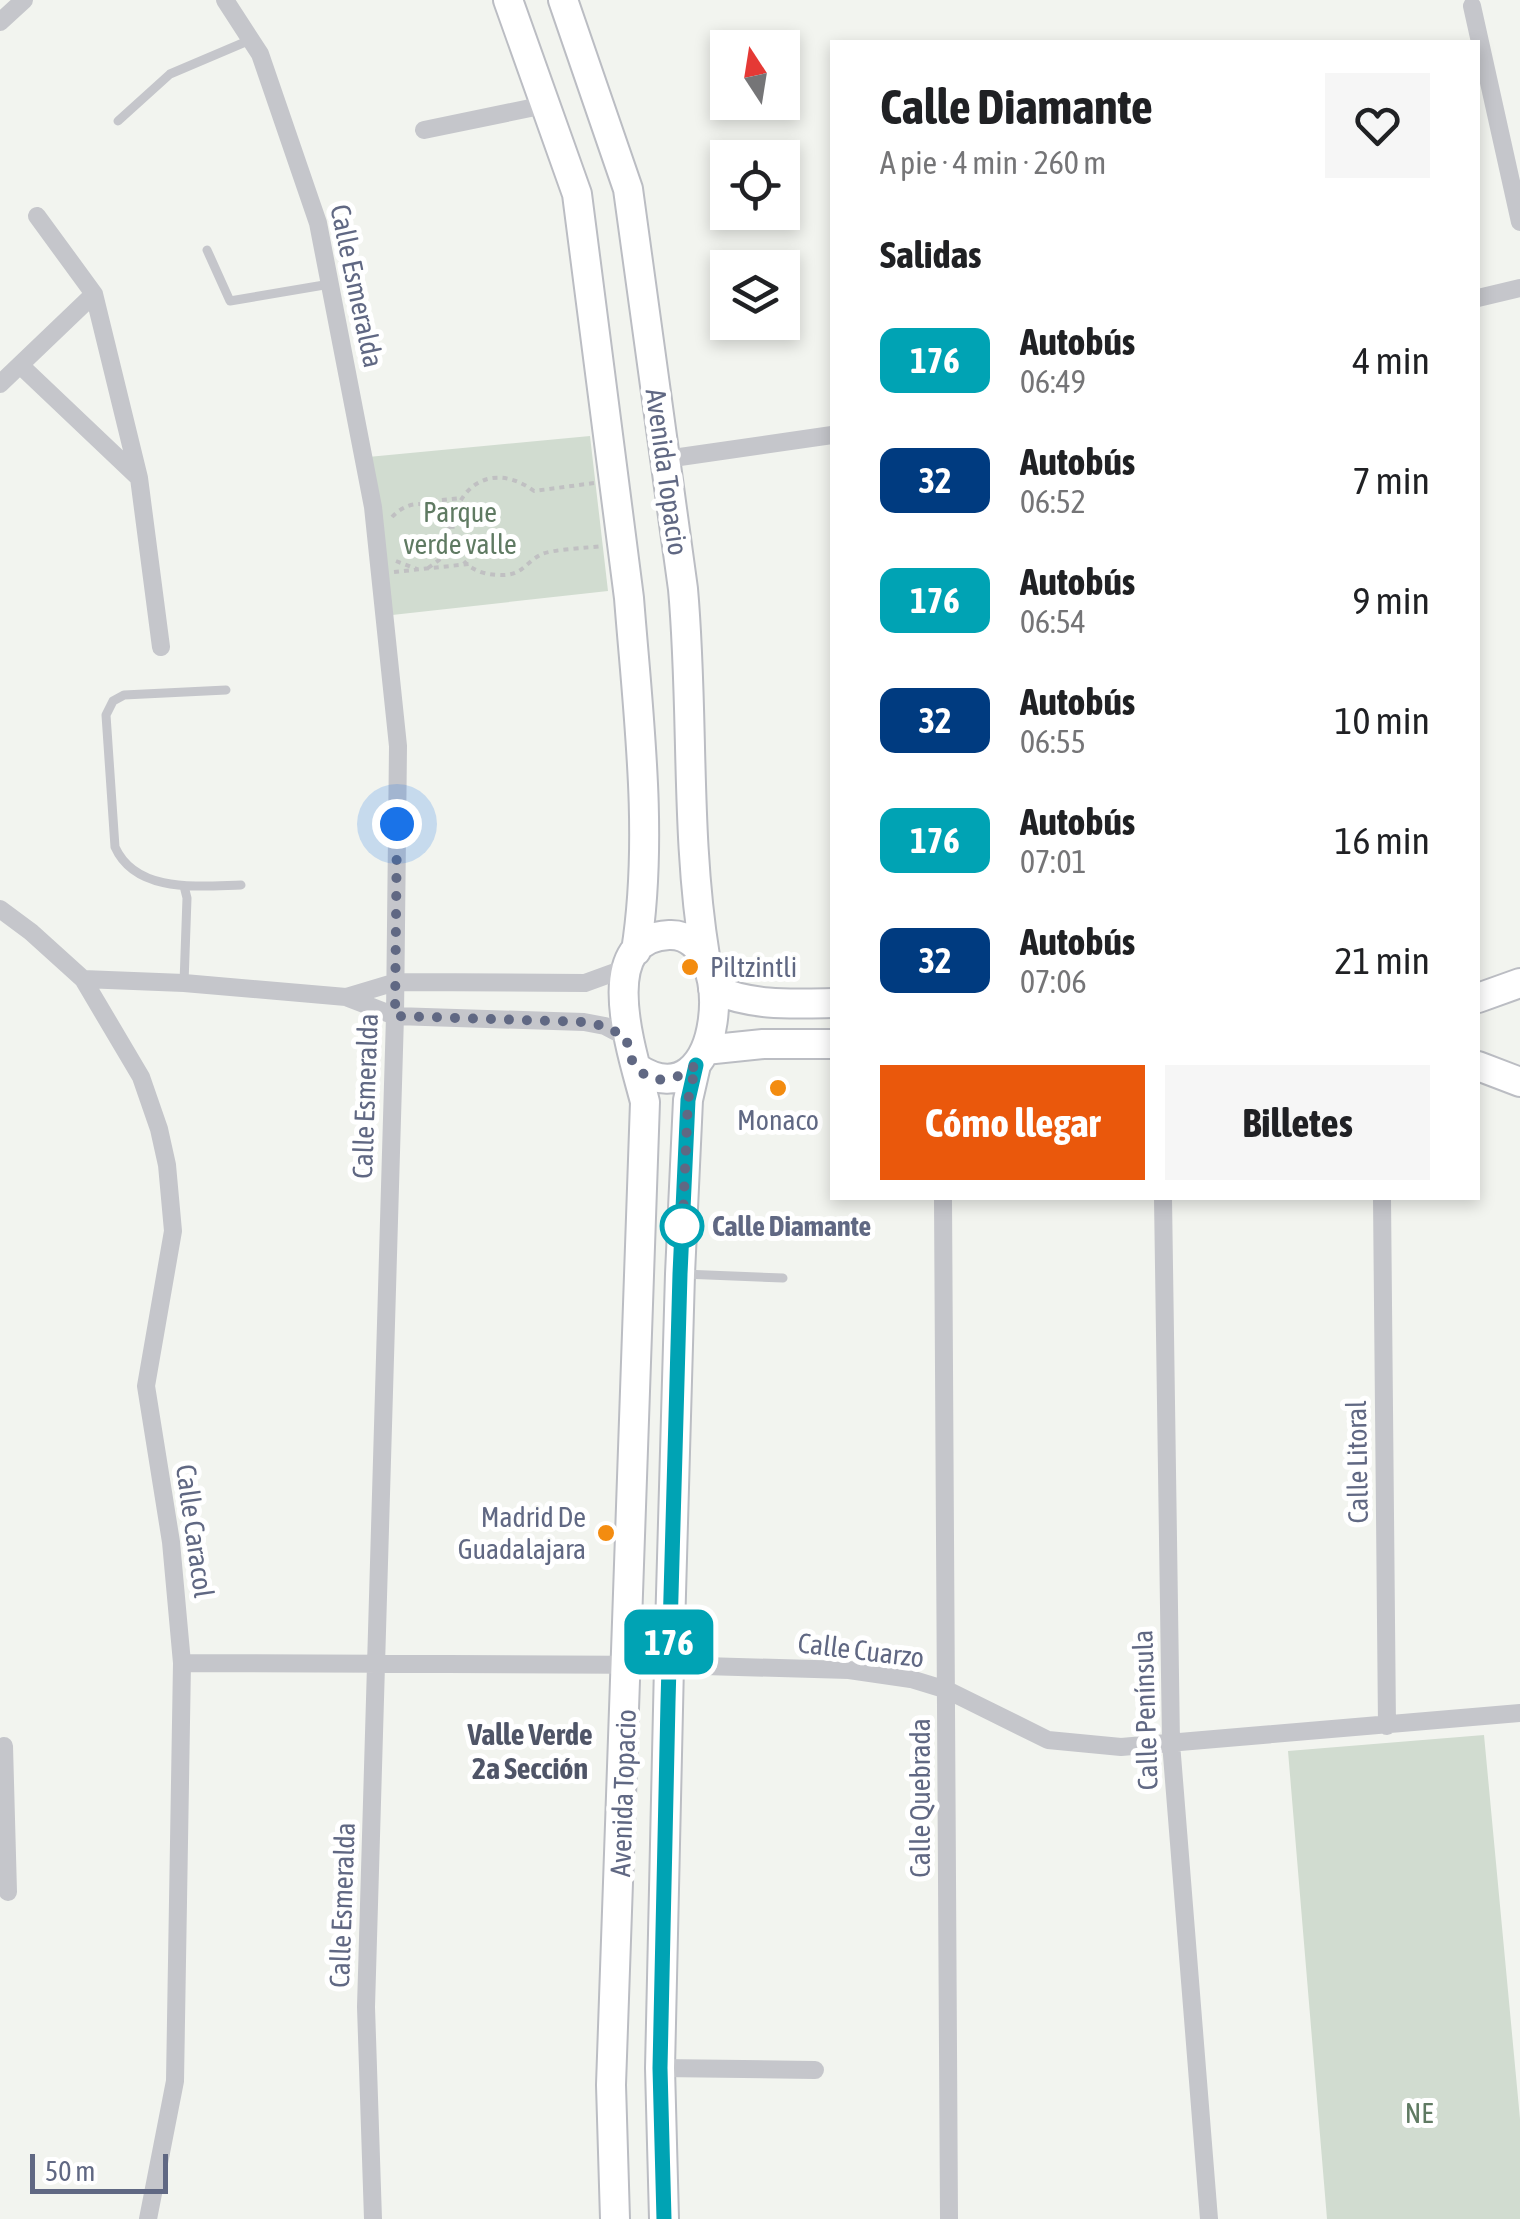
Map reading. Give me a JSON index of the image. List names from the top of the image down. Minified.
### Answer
{"streets":{"street":["Calle Esmeralda","Avenida Topacio","Calle Litoral","Calle Caracol","Calle Cuarzo","Calle Península","Calle Quebrada"]},"crossings":[["Calle Esmeralda","Calle Cuarzo"],["Avenida Topacio","Calle Cuarzo"],["Calle Litoral","Calle Cuarzo"],["Calle Caracol","Calle Cuarzo"],["Calle Cuarzo","Calle Península"],["Calle Cuarzo","Calle Quebrada"]],"districts":["Valle Verde 2a Sección"],"parks":["Parque verde valle","NE"],"places":["Piltzintli","Monaco","Calle Diamante","Madrid De Guadalajara"],"lines":["bus line 176"],"scale_bar":"50 m","north":"top","page":{"on_map":"176","heading":[["Calle Diamante","A pie · 4 min · 260 m"],"Salidas"],"list":[{"mark":"176","name":"Autobús","note":"06:49","value":"4 min"},{"mark":"32","name":"Autobús","note":"06:52","value":"7 min"},{"mark":"176","name":"Autobús","note":"06:54","value":"9 min"},{"mark":"32","name":"Autobús","note":"06:55","value":"10 min"},{"mark":"176","name":"Autobús","note":"07:01","value":"16 min"},{"mark":"32","name":"Autobús","note":"07:06","value":"21 min"}],"buttons":["Cómo llegar","Billetes"],"scale":"50 m"}}
